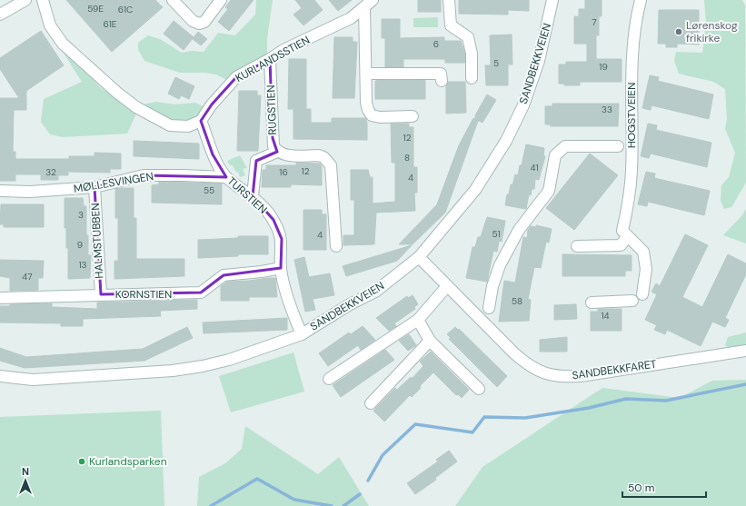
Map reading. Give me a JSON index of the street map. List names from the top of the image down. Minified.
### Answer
{"streets":{"street":["KURLANDSSTIEN","SANDBEKKVEIEN","RUGSTIEN","HOGSTVEIEN","MØLLESVINGEN","TURSTIEN","HALMSTUBBEN","KORNSTIEN","SANDBEKKFARET"]},"crossings":[["KURLANDSSTIEN","RUGSTIEN"],["KURLANDSSTIEN","TURSTIEN"],["SANDBEKKVEIEN","TURSTIEN"],["SANDBEKKVEIEN","SANDBEKKFARET"],["MØLLESVINGEN","TURSTIEN"],["MØLLESVINGEN","HALMSTUBBEN"],["TURSTIEN","KORNSTIEN"],["HALMSTUBBEN","KORNSTIEN"]],"places":["Lørenskog frikirke","Kurlandsparken"],"house_numbers":["59E","61C","7","61E","6","5","19","33","12","8","41","12","32","16","4","55","3","51","4","9","13","47","58","14"],"scale_bar":"50 m","north":"top"}
